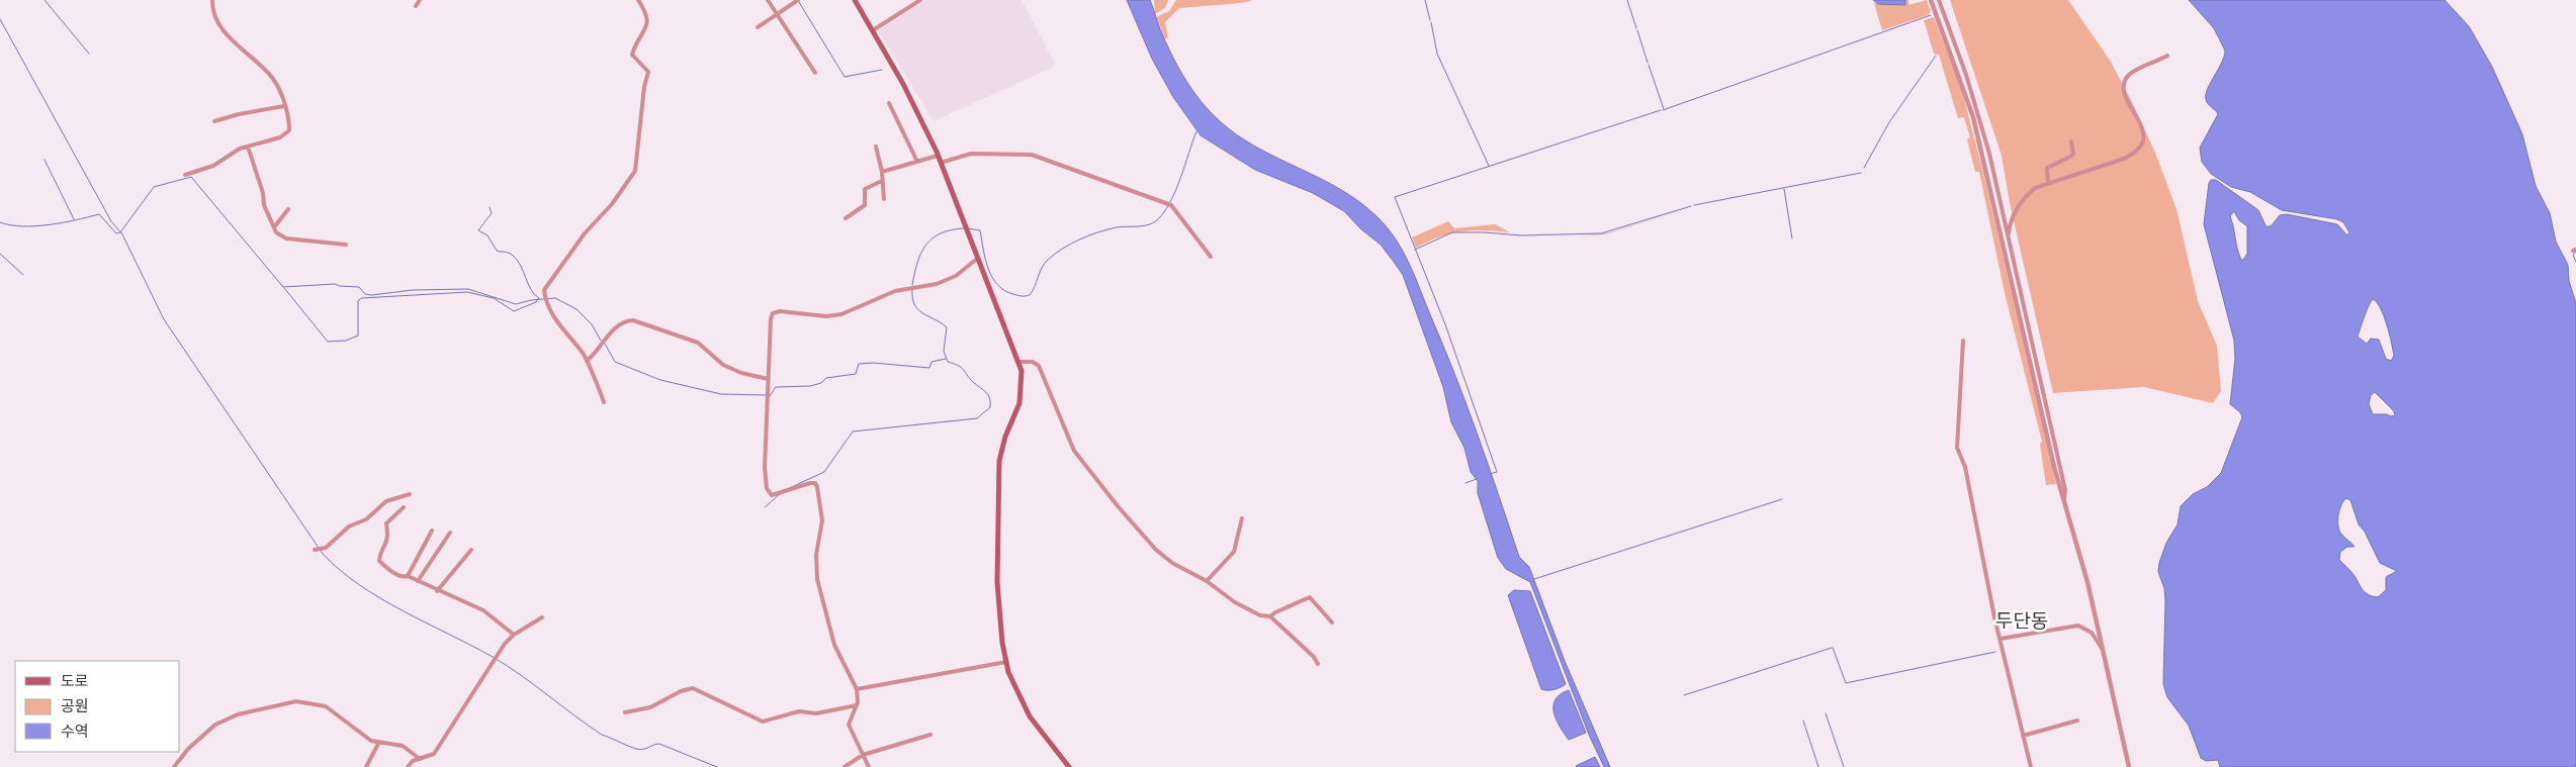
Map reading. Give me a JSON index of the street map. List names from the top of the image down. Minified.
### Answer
{"districts":["두단동"],"legend":["도로","공원","수역"]}
